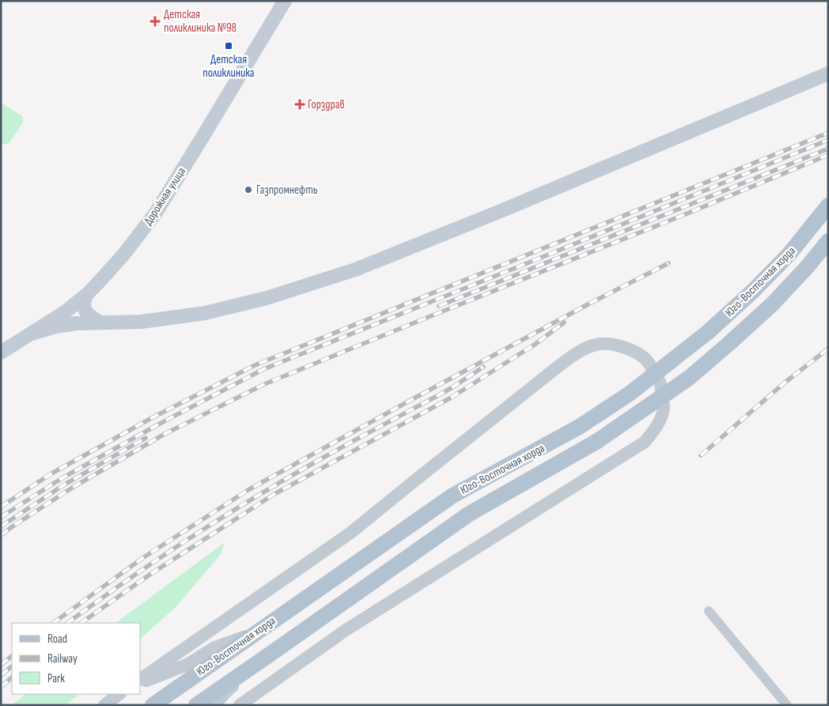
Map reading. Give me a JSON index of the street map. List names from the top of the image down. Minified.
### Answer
{"streets":{"main road":["Дорожная улица","Юго-Восточная хорда"]},"places":{"health":["Детская поликлиника №98","Горздрав"],"transit":["Детская поликлиника"],"other":["Газпромнефть"]},"legend":["Road","Railway","Park"]}
